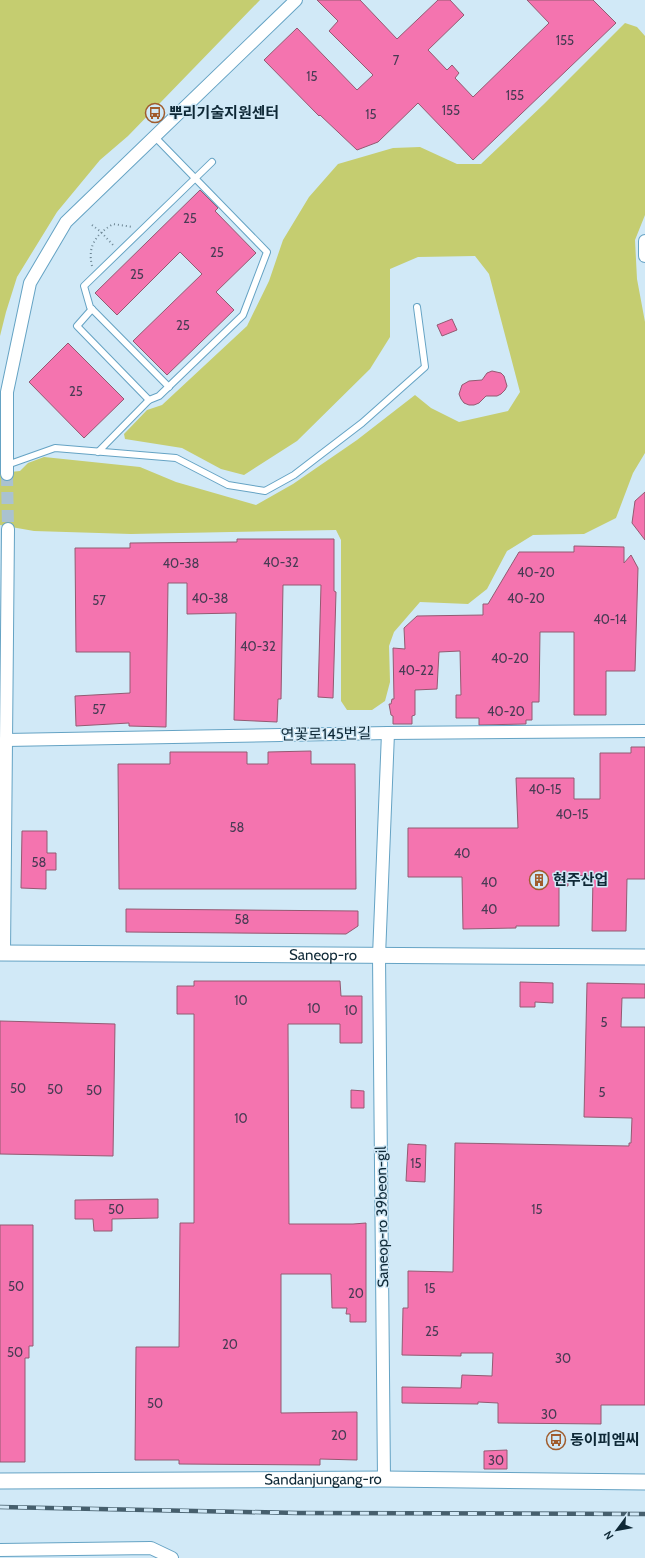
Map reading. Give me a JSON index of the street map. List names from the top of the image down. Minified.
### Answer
{"streets":{"street":["연꽃로145번길","Saneop-ro","Saneop-ro 39beon-gil","Sandanjungang-ro"]},"crossings":[["연꽃로145번길","Saneop-ro 39beon-gil"],["Saneop-ro","Saneop-ro 39beon-gil"],["Saneop-ro 39beon-gil","Sandanjungang-ro"]],"places":{"bus stop":["뿌리기술지원센터","동이피엠씨"],"building":["현주산업"]},"house_numbers":["155","7","15","155","155","15","25","25","25","25","25","40-32","40-38","40-20","40-38","40-20","57","40-14","40-32","40-20","40-22","57","40-20","40-15","40-15","58","40","58","40","40","58","10","10","10","5","50","50","50","5","10","15","50","15","50","15","20","25","20","50","30","50","30","20","30"],"north":"bottom left"}
